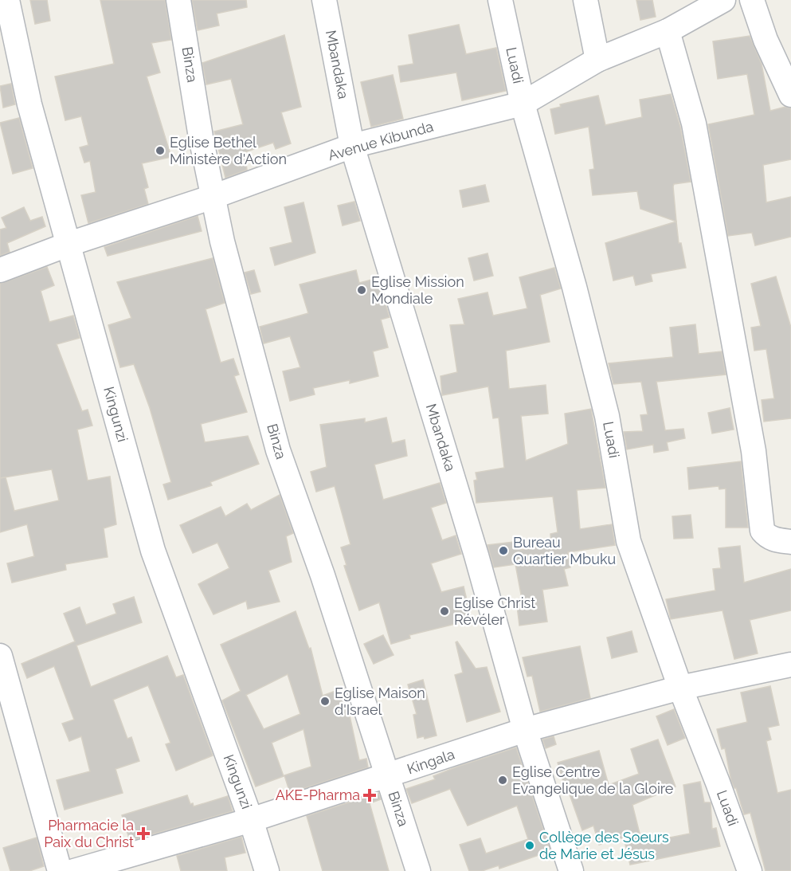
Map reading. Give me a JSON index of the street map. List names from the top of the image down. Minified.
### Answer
{"streets":{"street":["Binza","Mbandaka","Luadi","Avenue Kibunda","Kingunzi","Kingala"]},"crossings":[["Binza","Avenue Kibunda"],["Binza","Kingala"],["Mbandaka","Avenue Kibunda"],["Mbandaka","Kingala"],["Luadi","Avenue Kibunda"],["Luadi","Kingala"],["Avenue Kibunda","Kingunzi"],["Kingunzi","Kingala"]],"places":{"other":["Eglise Bethel Ministère d'Action","Eglise Mission Mondiale","Bureau Quartier Mbuku","Eglise Christ Révéler","Eglise Maison d'Israel","Eglise Centre Evangelique de la Gloire","Collège des Soeurs de Marie et Jésus"],"health":["AKE-Pharma","Pharmacie la Paix du Christ"]}}
